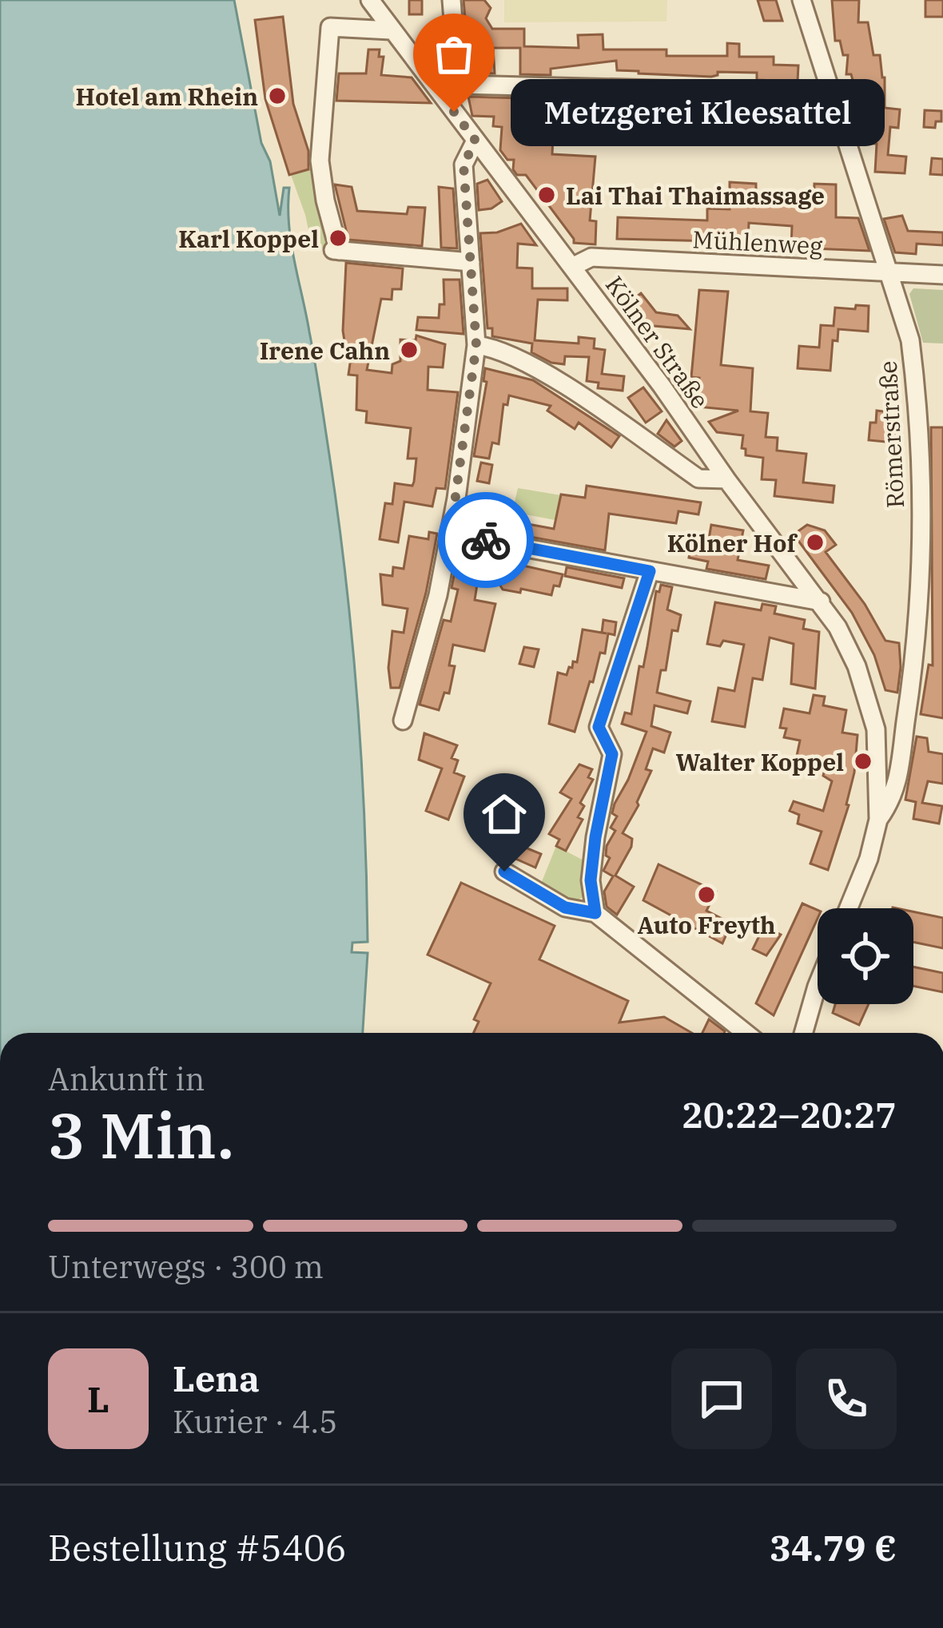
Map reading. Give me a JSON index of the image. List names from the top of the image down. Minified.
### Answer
{"streets":{"street":["Mühlenweg","Kölner Straße","Römerstraße"]},"crossings":[["Mühlenweg","Kölner Straße"],["Mühlenweg","Römerstraße"],["Kölner Straße","Römerstraße"]],"places":["Hotel am Rhein","Metzgerei Kleesattel","Lai Thai Thaimassage","Karl Koppel","Irene Cahn","Kölner Hof","Walter Koppel","Auto Freyth"],"page":{"bubble":"Metzgerei Kleesattel","heading":["3 Min.","Ankunft in","20:22–20:27"],"panel":["Lena","Kurier · 4.5","Bestellung #5406","34.79 €"],"bar":"Unterwegs · 300 m","round":"L"}}
